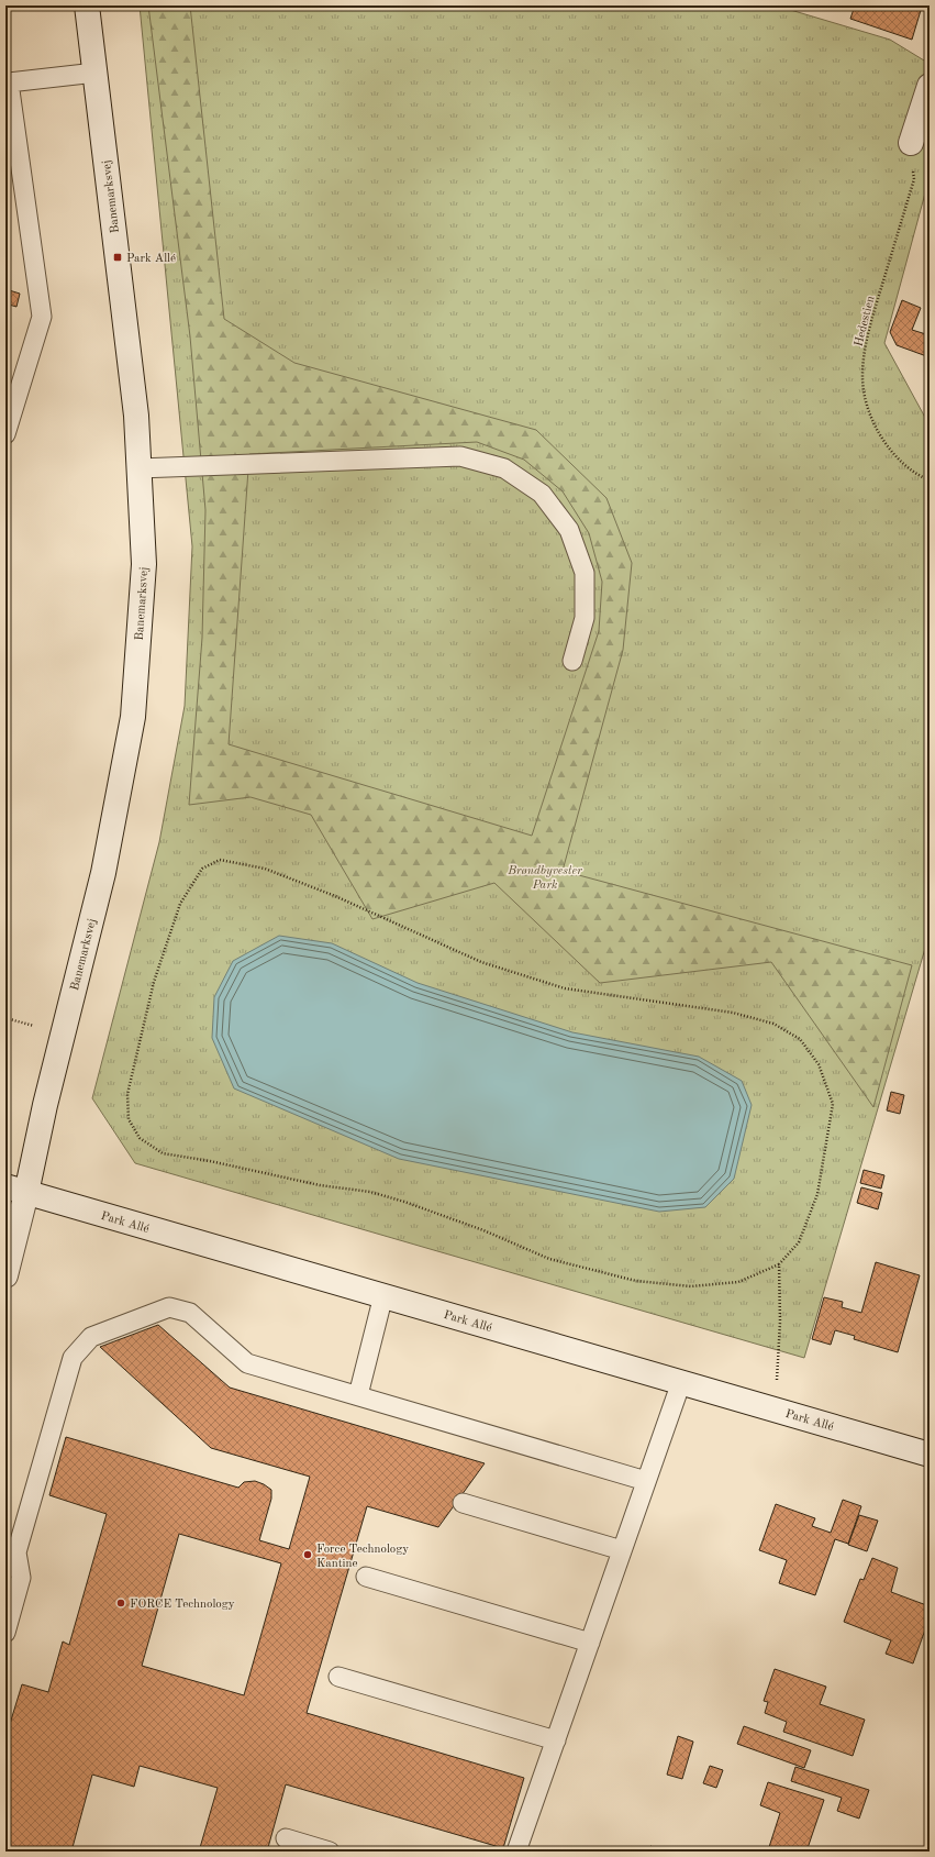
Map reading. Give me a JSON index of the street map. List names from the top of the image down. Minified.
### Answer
{"streets":{"street":["Banemarksvej","Park Allé"],"path":["Hedestien"]},"crossings":[["Banemarksvej","Park Allé"]],"parks":["Brøndbyvester Park"],"places":{"transit":["Park Allé"],"other":["Force Technology Kantine","FORCE Technology"]}}
